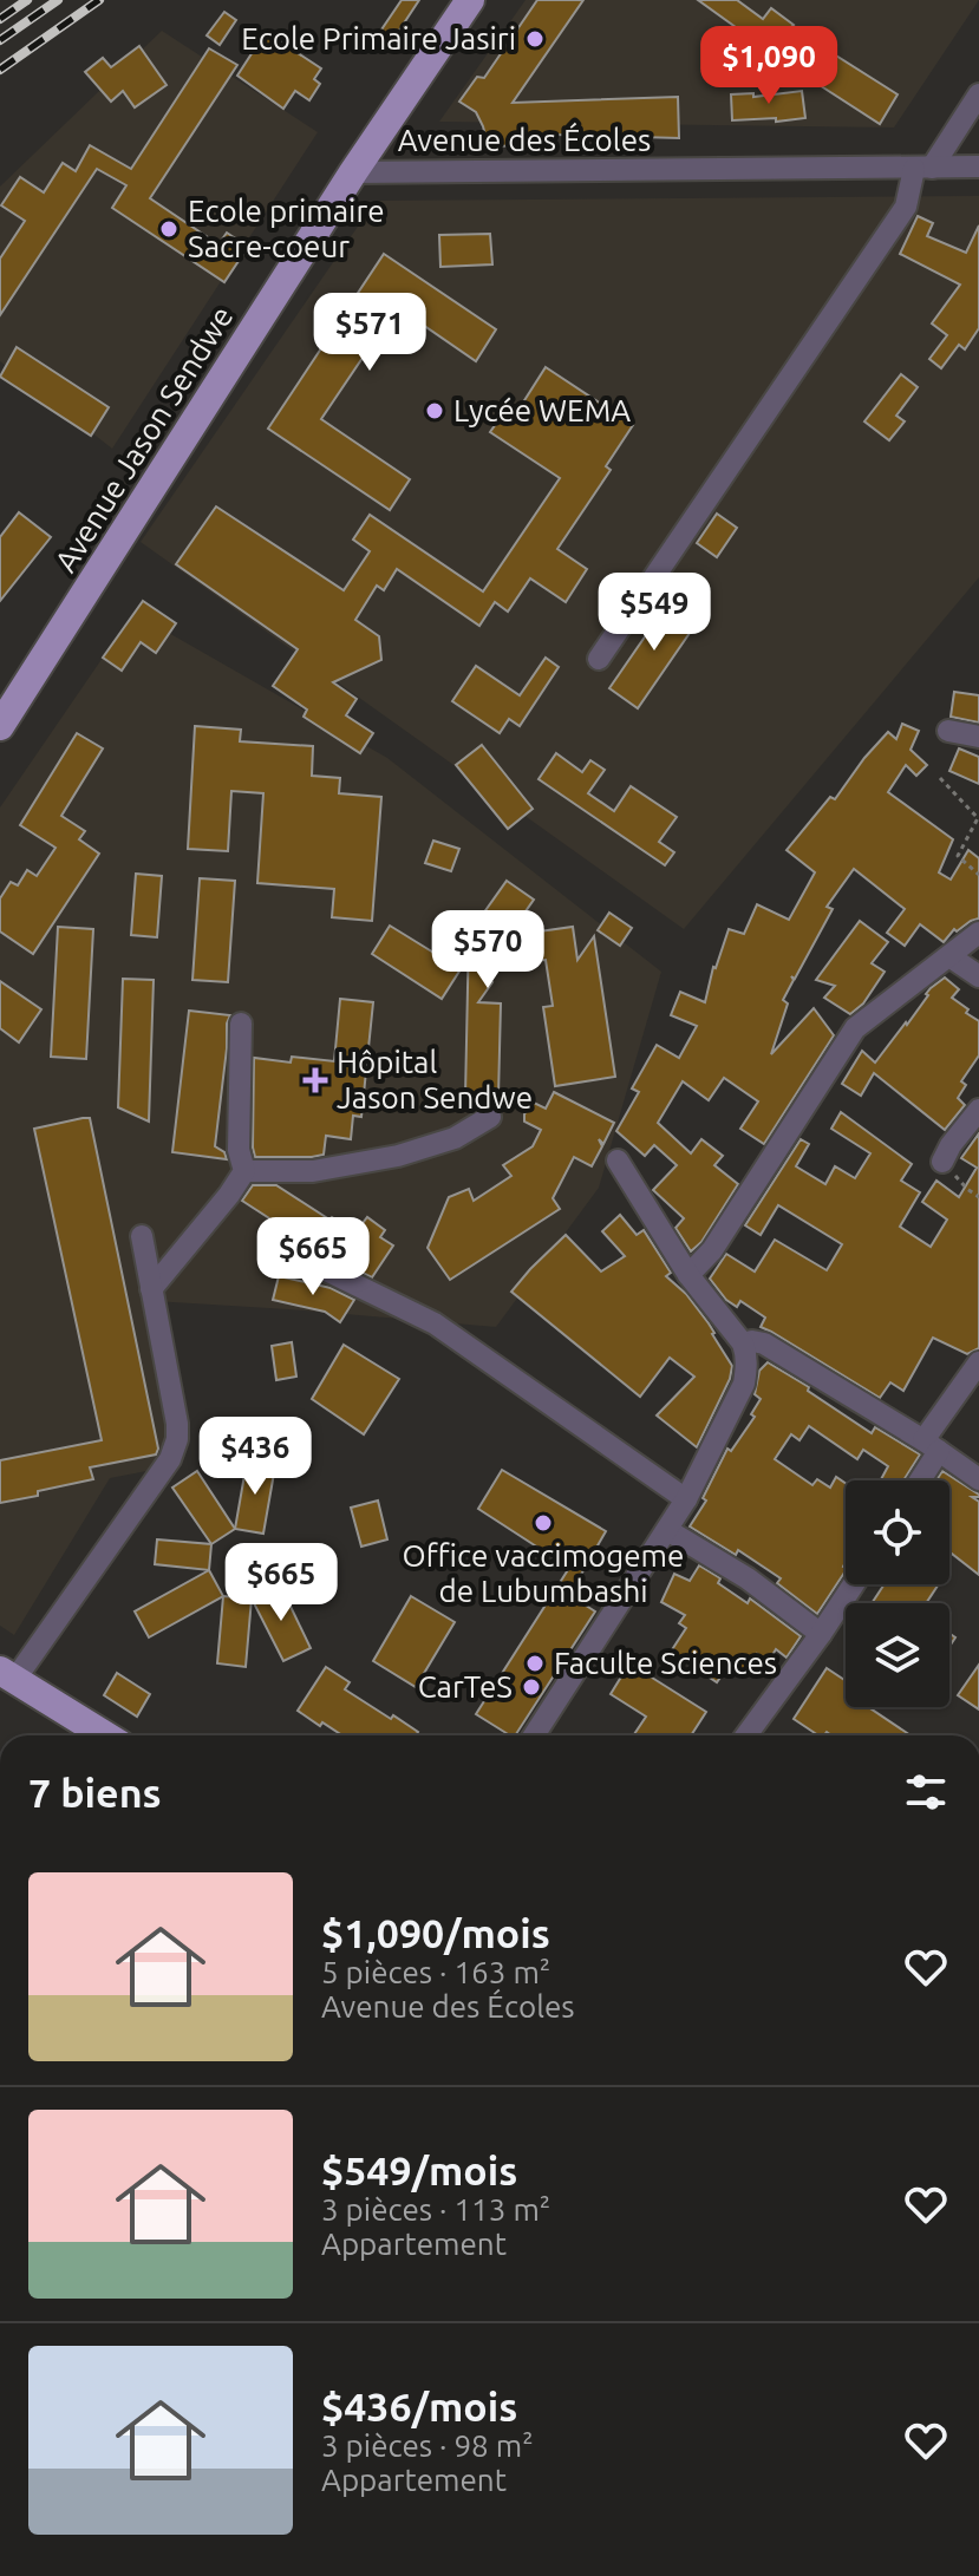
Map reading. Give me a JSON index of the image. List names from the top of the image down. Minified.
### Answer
{"streets":{"main road":["Avenue Jason Sendwe"],"street":["Avenue des Écoles"]},"crossings":[["Avenue des Écoles","Avenue Jason Sendwe"]],"places":{"other":["Ecole Primaire Jasiri","Ecole primaire Sacre-coeur","Lycée WEMA","Office vaccimogeme de Lubumbashi","Faculte Sciences","CarTeS"],"health":["Hôpital Jason Sendwe"]},"page":{"price":["$1,090","$571","$549","$570","$665","$436","$665"],"heading":"7 biens","list":[{"name":"$1,090/mois","note":"5 pièces · 163 m² · Avenue des Écoles"},{"name":"$549/mois","note":"3 pièces · 113 m² · Appartement"},{"name":"$436/mois","note":"3 pièces · 98 m² · Appartement"}]}}
